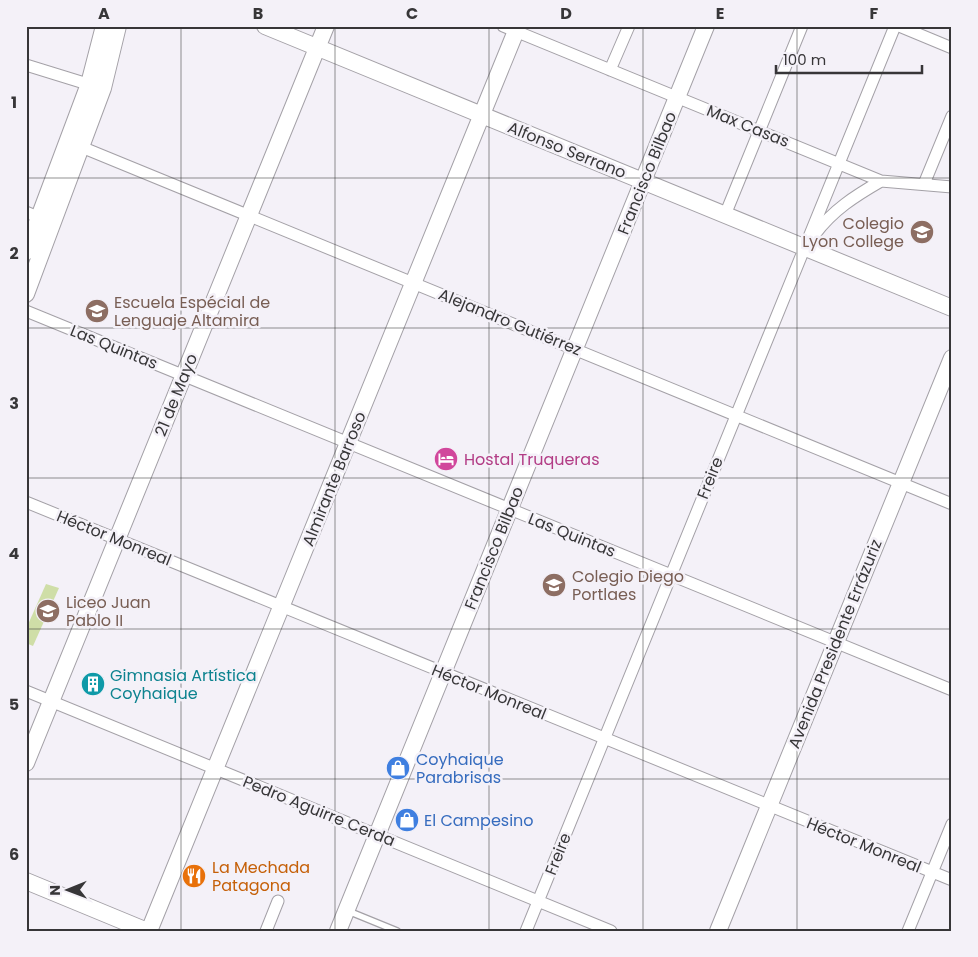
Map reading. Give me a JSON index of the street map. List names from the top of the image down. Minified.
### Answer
{"streets":{"street":["Max Casas","Alfonso Serrano","Francisco Bilbao","Alejandro Gutiérrez","Las Quintas","21 de Mayo","Freire","Almirante Barroso","Héctor Monreal","Avenida Presidente Errázuriz","Pedro Aguirre Cerda"]},"crossings":[["Max Casas","Francisco Bilbao"],["Max Casas","Freire"],["Max Casas","Almirante Barroso"],["Alfonso Serrano","Francisco Bilbao"],["Alfonso Serrano","21 de Mayo"],["Alfonso Serrano","Freire"],["Alfonso Serrano","Almirante Barroso"],["Francisco Bilbao","Alejandro Gutiérrez"],["Francisco Bilbao","Las Quintas"],["Francisco Bilbao","Héctor Monreal"],["Francisco Bilbao","Pedro Aguirre Cerda"],["Alejandro Gutiérrez","21 de Mayo"],["Alejandro Gutiérrez","Freire"],["Alejandro Gutiérrez","Almirante Barroso"],["Alejandro Gutiérrez","Avenida Presidente Errázuriz"],["Las Quintas","21 de Mayo"],["Las Quintas","Freire"],["Las Quintas","Almirante Barroso"],["Las Quintas","Avenida Presidente Errázuriz"],["21 de Mayo","Héctor Monreal"],["21 de Mayo","Pedro Aguirre Cerda"],["Freire","Héctor Monreal"],["Freire","Pedro Aguirre Cerda"],["Almirante Barroso","Héctor Monreal"],["Almirante Barroso","Pedro Aguirre Cerda"],["Héctor Monreal","Avenida Presidente Errázuriz"]],"places":{"school or university":["Colegio Lyon College","Escuela Espécial de Lenguaje Altamira","Colegio Diego Portlaes","Liceo Juan Pablo II"],"hotel":["Hostal Truqueras"],"building":["Gimnasia Artística Coyhaique"],"shop":["Coyhaique Parabrisas","El Campesino"],"restaurant":["La Mechada Patagona"]},"scale_bar":"100 m","north":"left","grid":{"columns":["A","B","C","D","E","F"],"rows":["1","2","3","4","5","6"]}}
